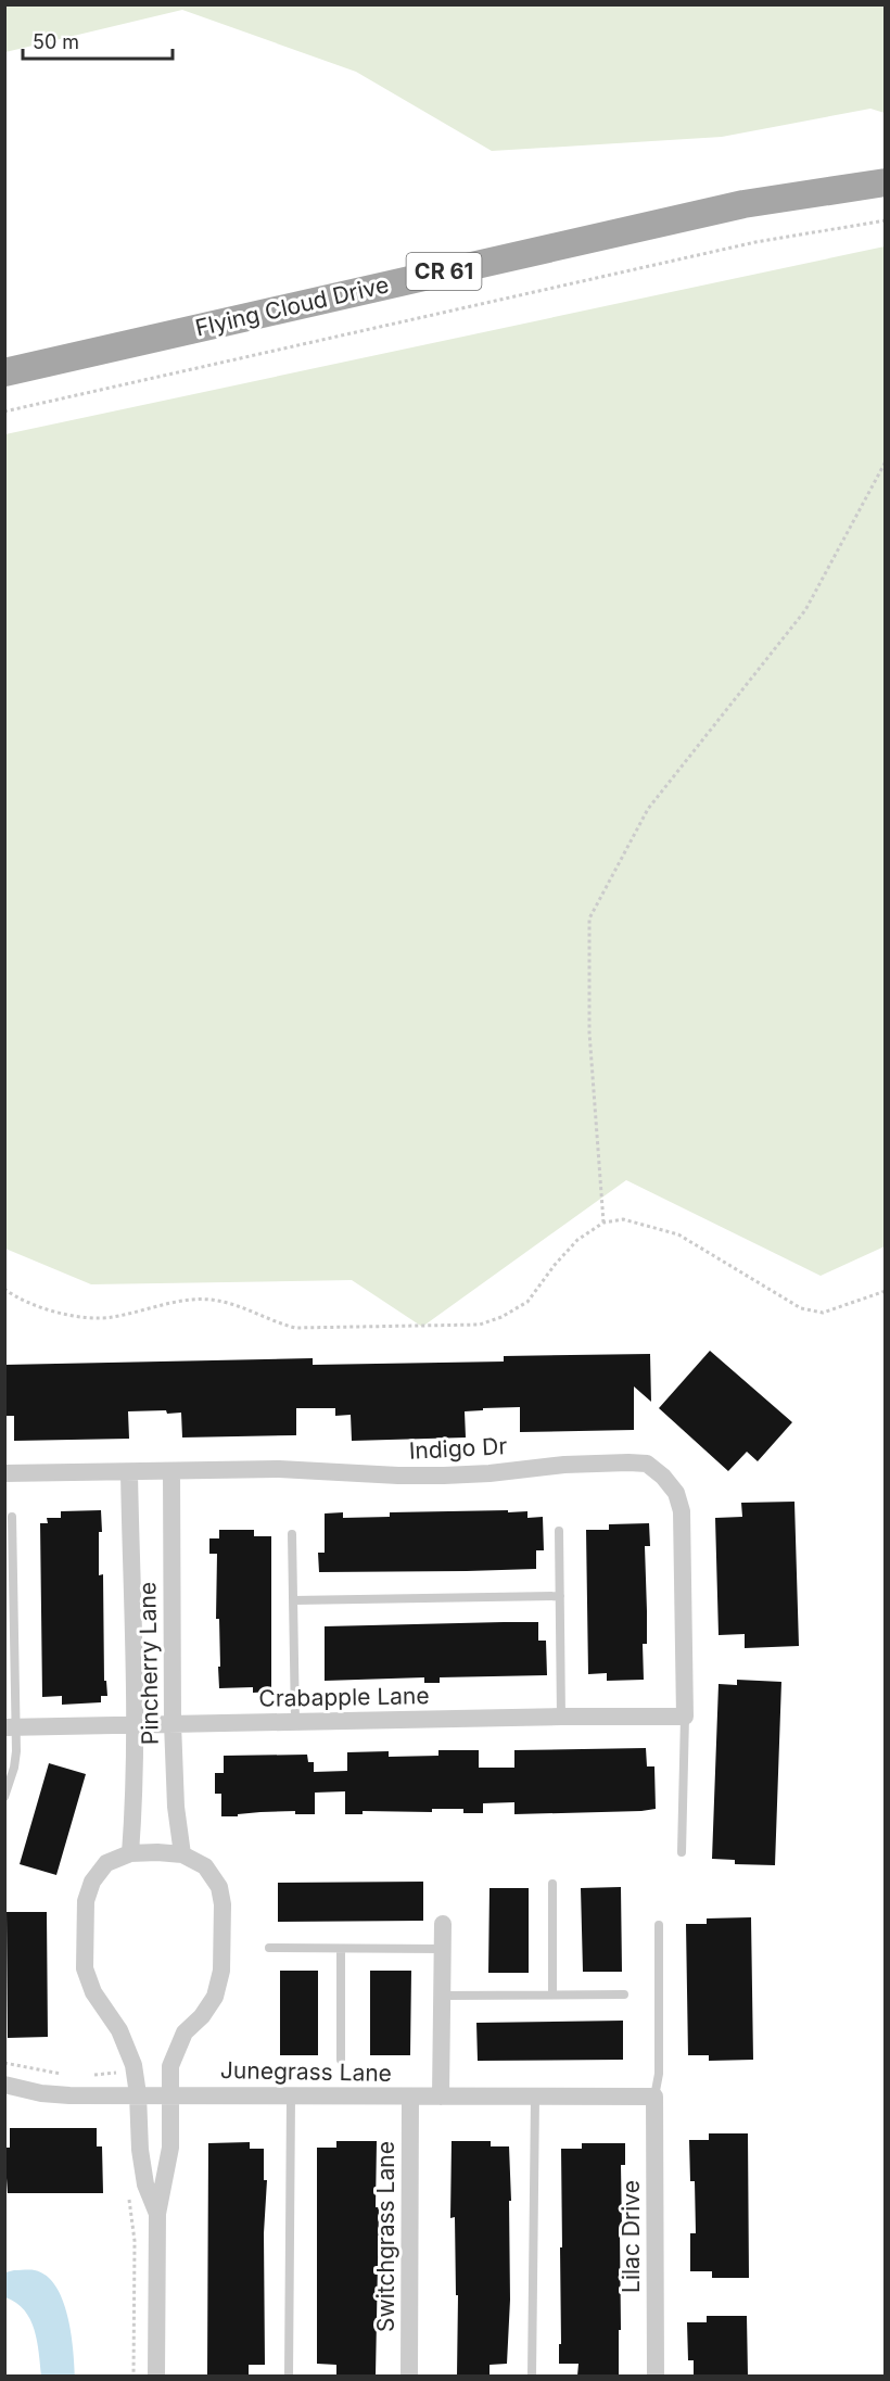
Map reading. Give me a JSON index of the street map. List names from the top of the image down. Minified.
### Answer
{"streets":{"main road":["CR 61","Flying Cloud Drive"],"street":["Indigo Dr","Pincherry Lane","Crabapple Lane","Junegrass Lane","Switchgrass Lane","Lilac Drive"]},"crossings":[["Indigo Dr","Pincherry Lane"],["Indigo Dr","Crabapple Lane"],["Pincherry Lane","Crabapple Lane"],["Junegrass Lane","Switchgrass Lane"],["Junegrass Lane","Lilac Drive"]],"scale_bar":"50 m"}
